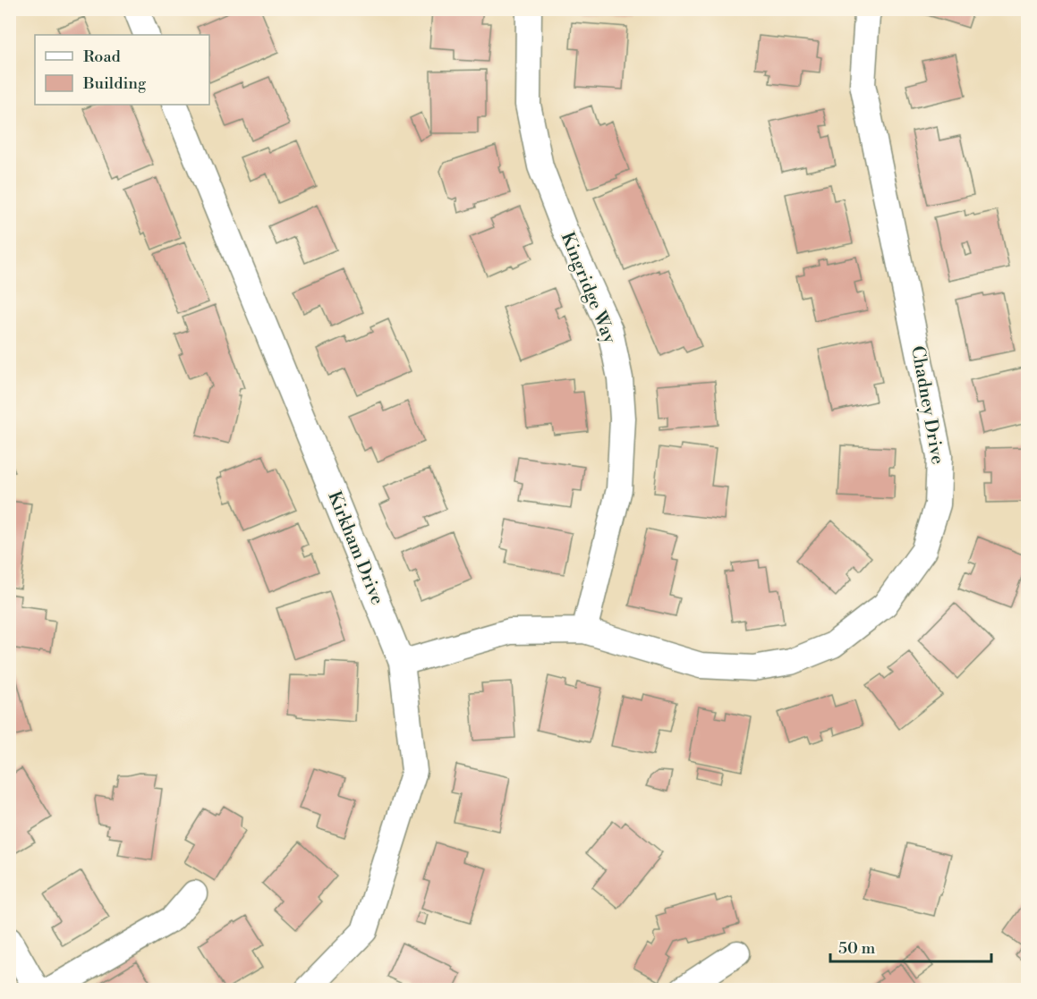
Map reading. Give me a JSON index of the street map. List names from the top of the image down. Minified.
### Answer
{"streets":{"street":["Kingridge Way","Chadney Drive","Kirkham Drive"]},"crossings":[["Kingridge Way","Chadney Drive"],["Chadney Drive","Kirkham Drive"]],"legend":["Road","Building"],"scale_bar":"50 m"}
